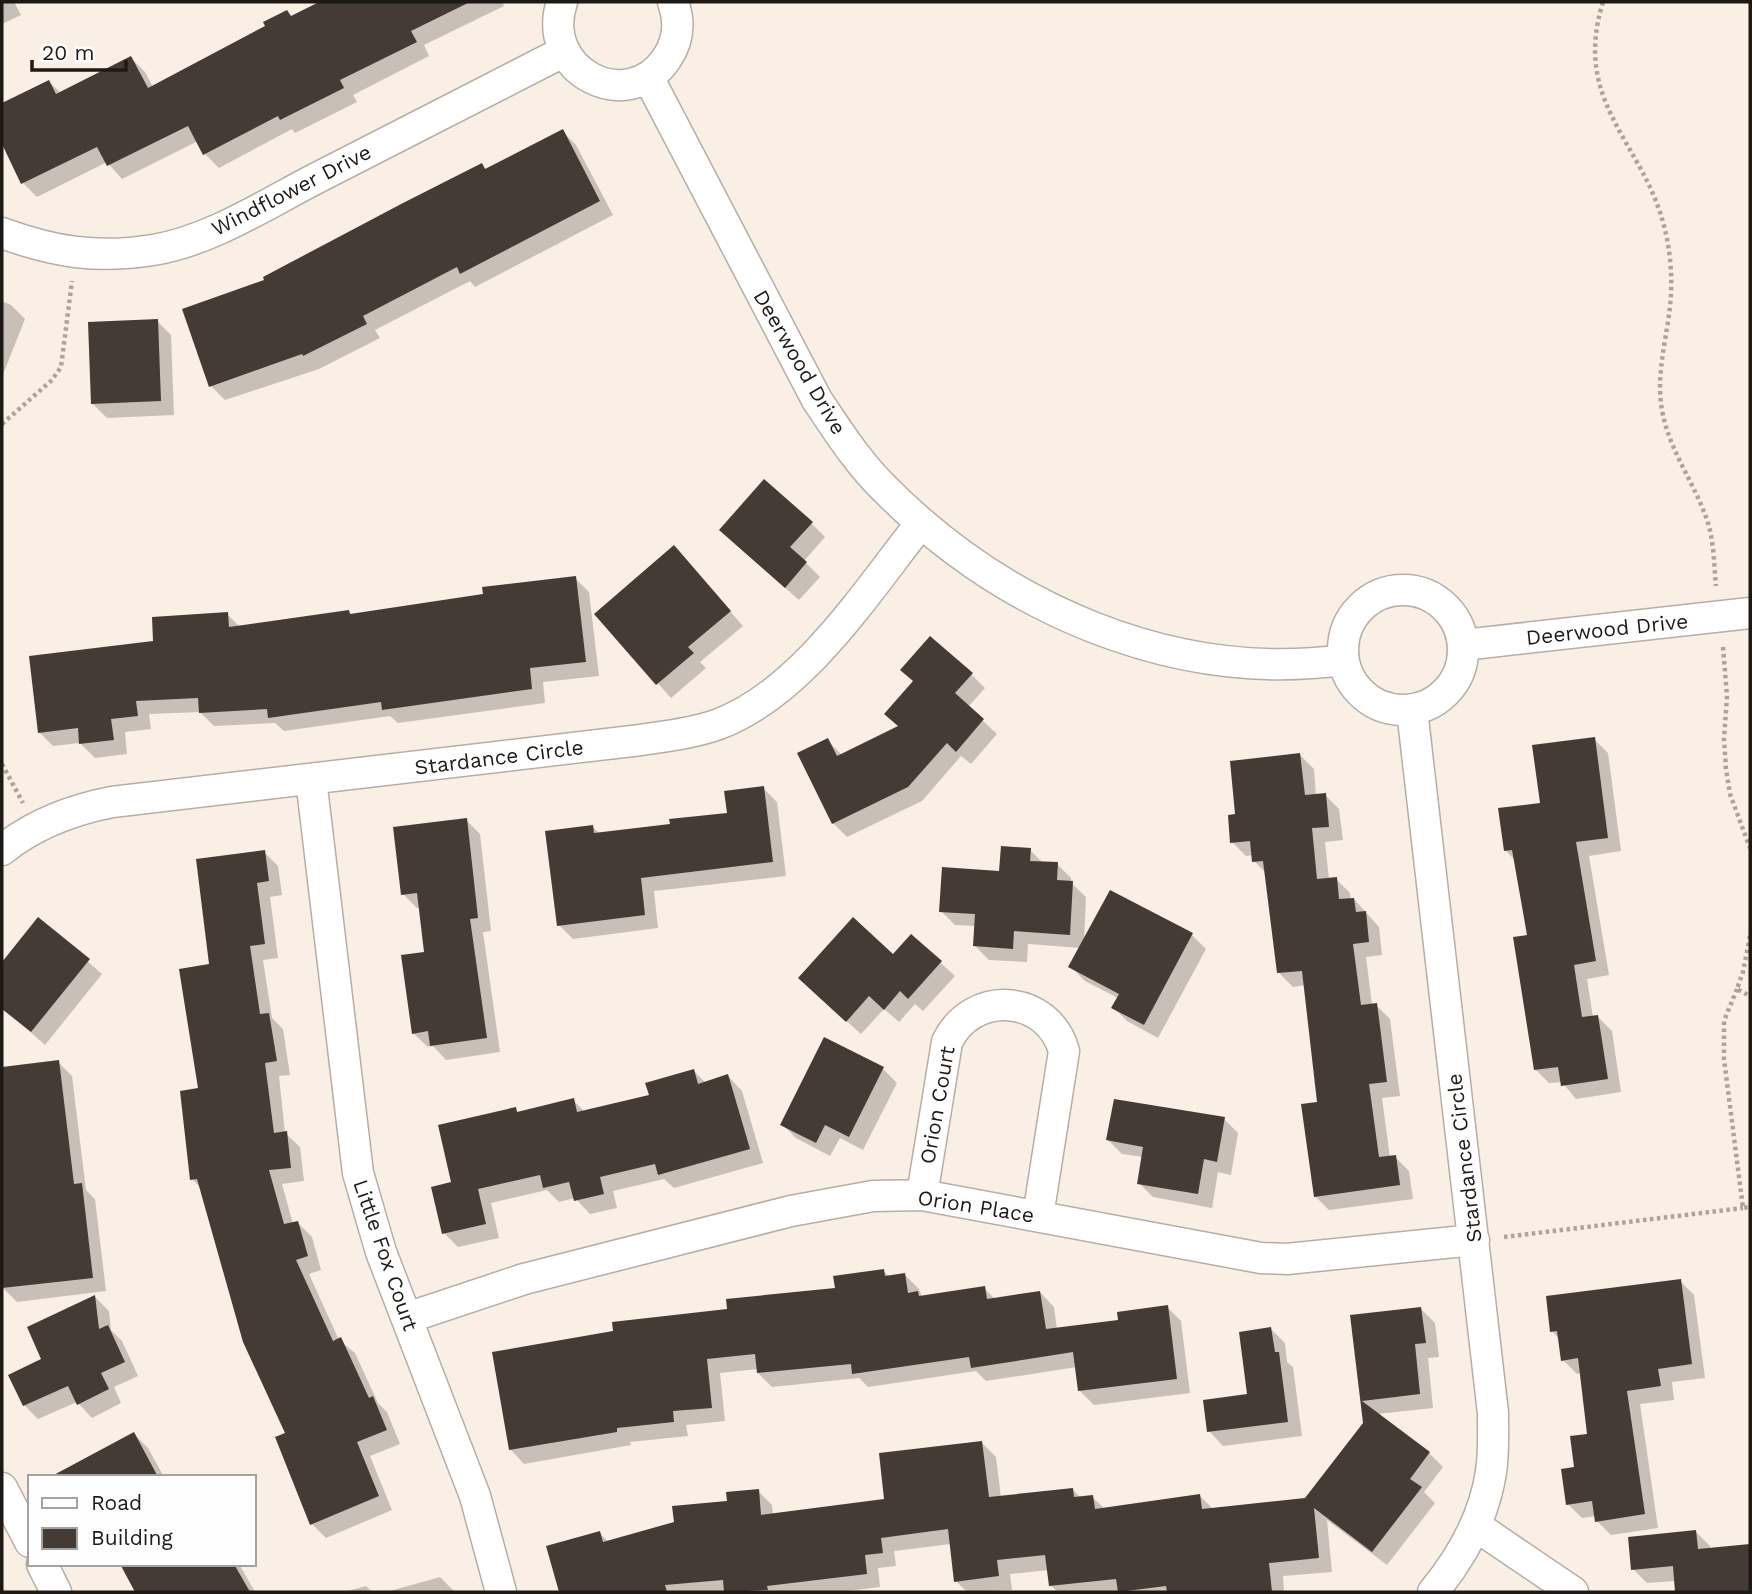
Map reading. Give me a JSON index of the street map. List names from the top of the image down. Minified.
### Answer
{"streets":{"street":["Windflower Drive","Deerwood Drive","Stardance Circle","Orion Court","Orion Place","Little Fox Court"]},"crossings":[["Deerwood Drive","Stardance Circle"],["Stardance Circle","Orion Place"],["Stardance Circle","Little Fox Court"],["Orion Court","Orion Place"],["Orion Place","Little Fox Court"]],"legend":["Road","Building"],"scale_bar":"20 m"}
